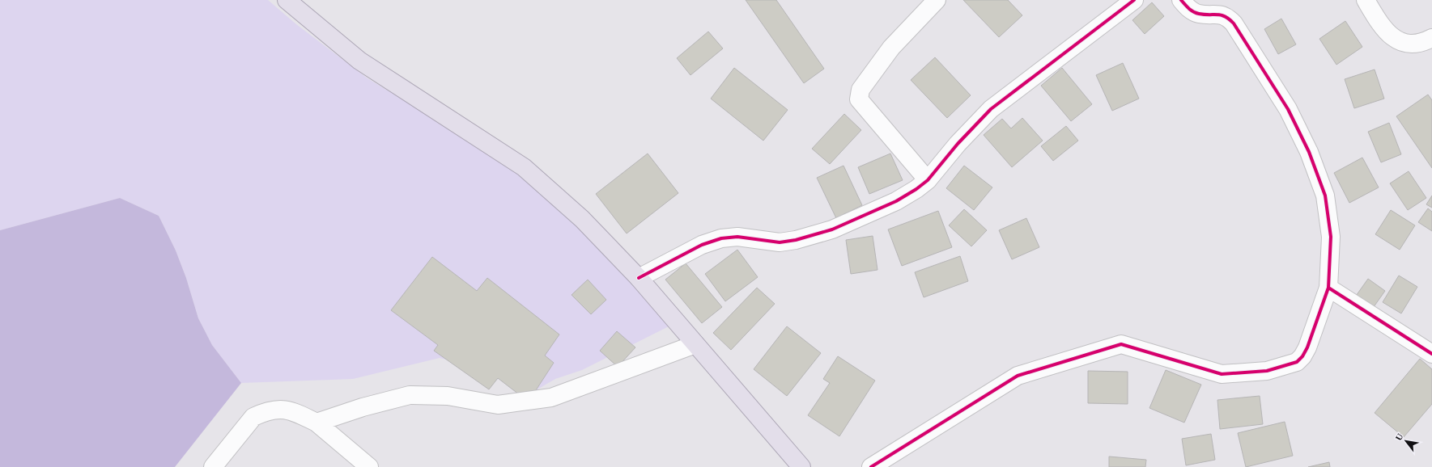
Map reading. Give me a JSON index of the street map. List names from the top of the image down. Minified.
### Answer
{"north":"top left"}
